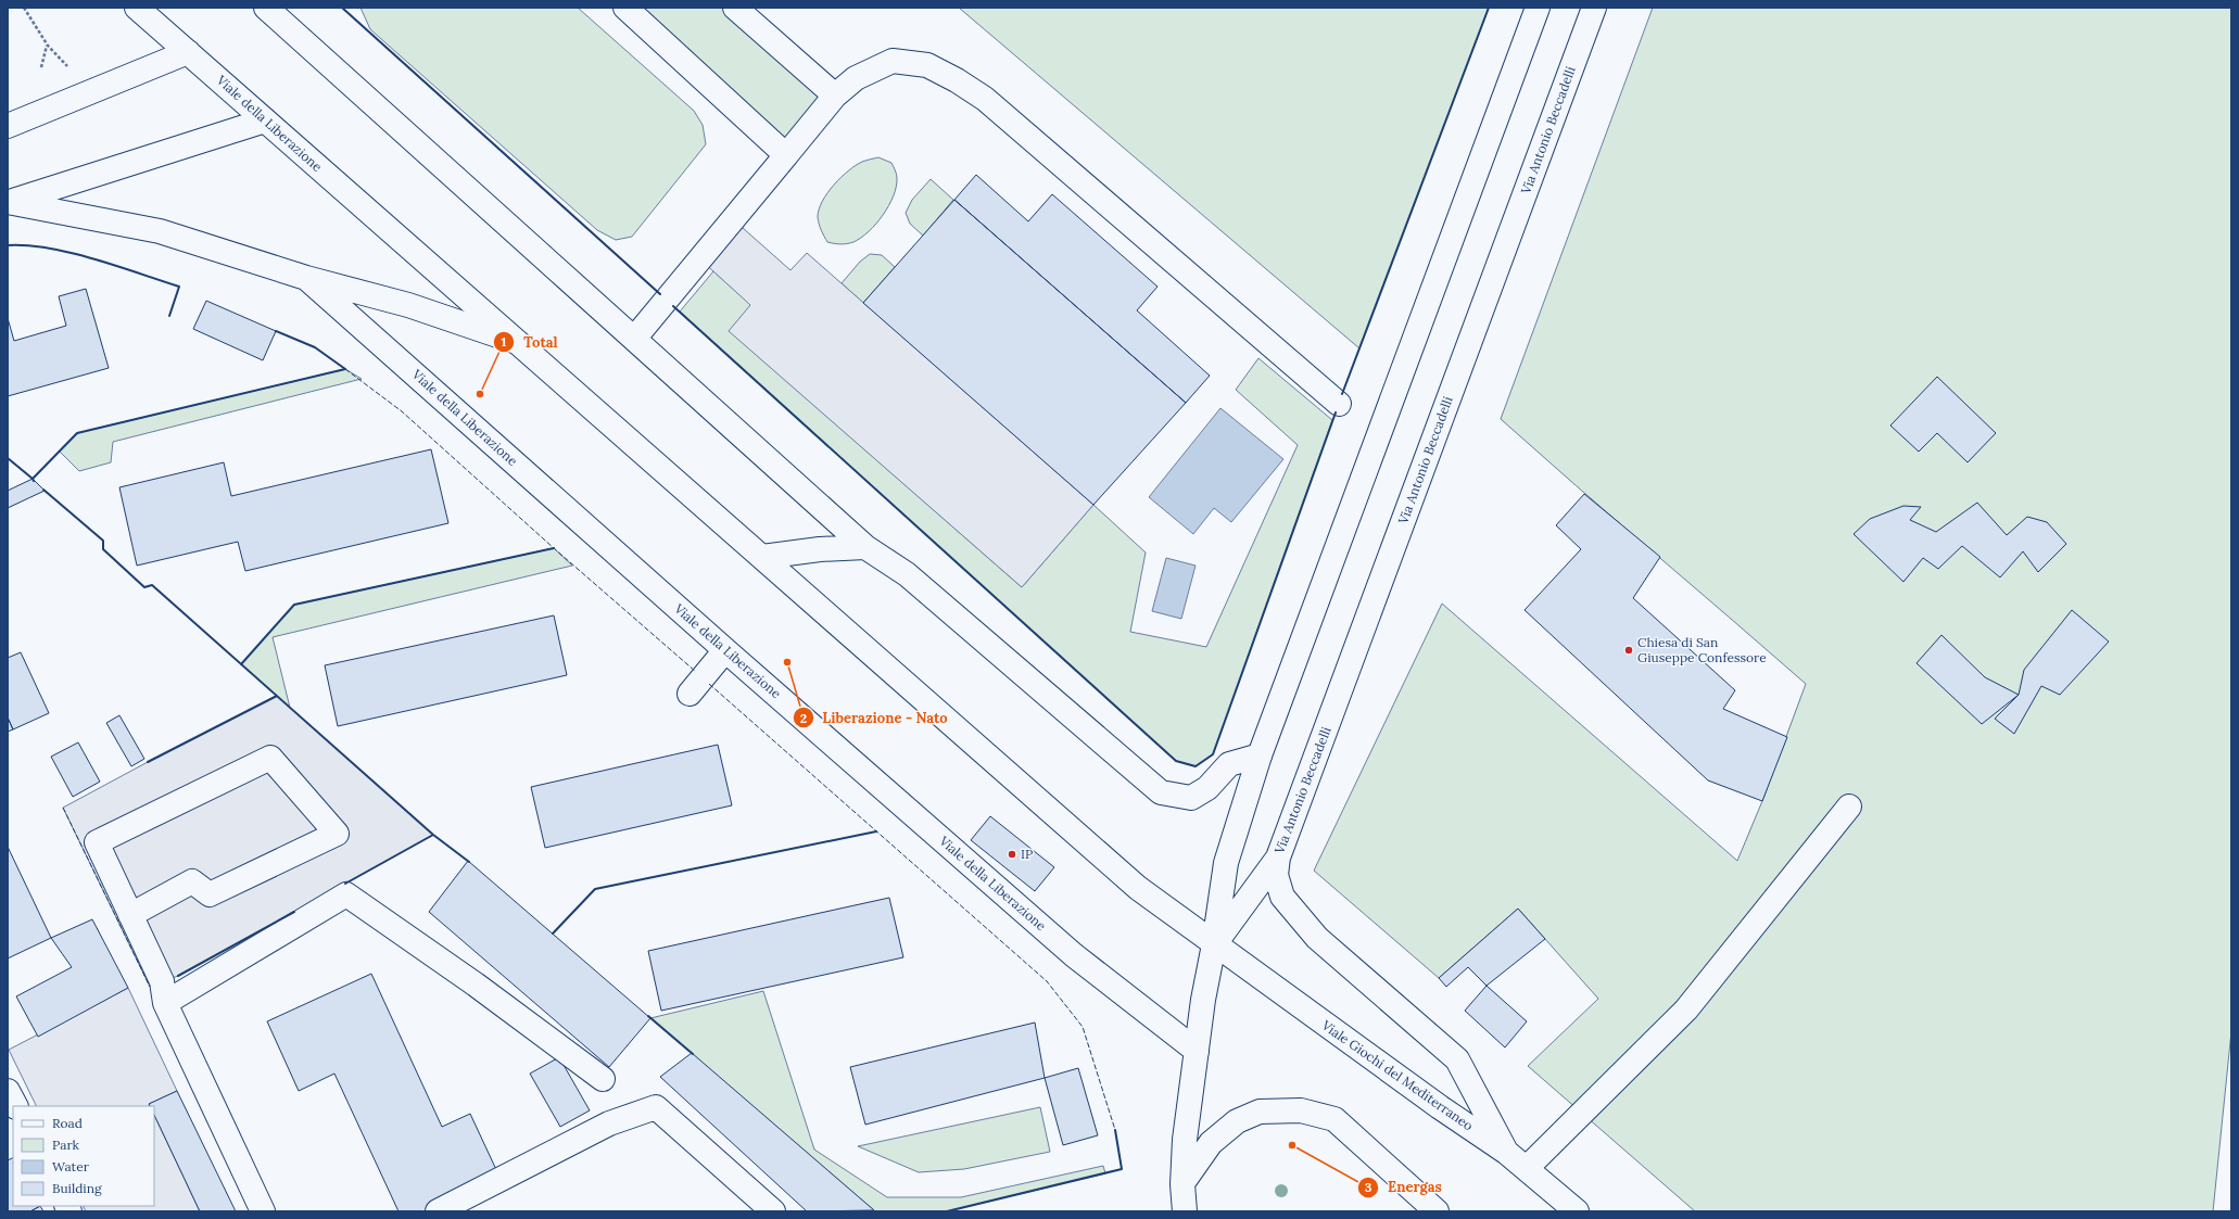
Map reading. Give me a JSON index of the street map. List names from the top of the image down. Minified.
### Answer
{"streets":{"main road":["Viale della Liberazione","Via Antonio Beccadelli","Viale Giochi del Mediterraneo"]},"crossings":[["Viale della Liberazione","Viale Giochi del Mediterraneo"],["Via Antonio Beccadelli","Viale Giochi del Mediterraneo"]],"places":["Total","Chiesa di San Giuseppe Confessore","Liberazione - Nato","IP","Energas"],"legend":["Road","Park","Water","Building"]}
